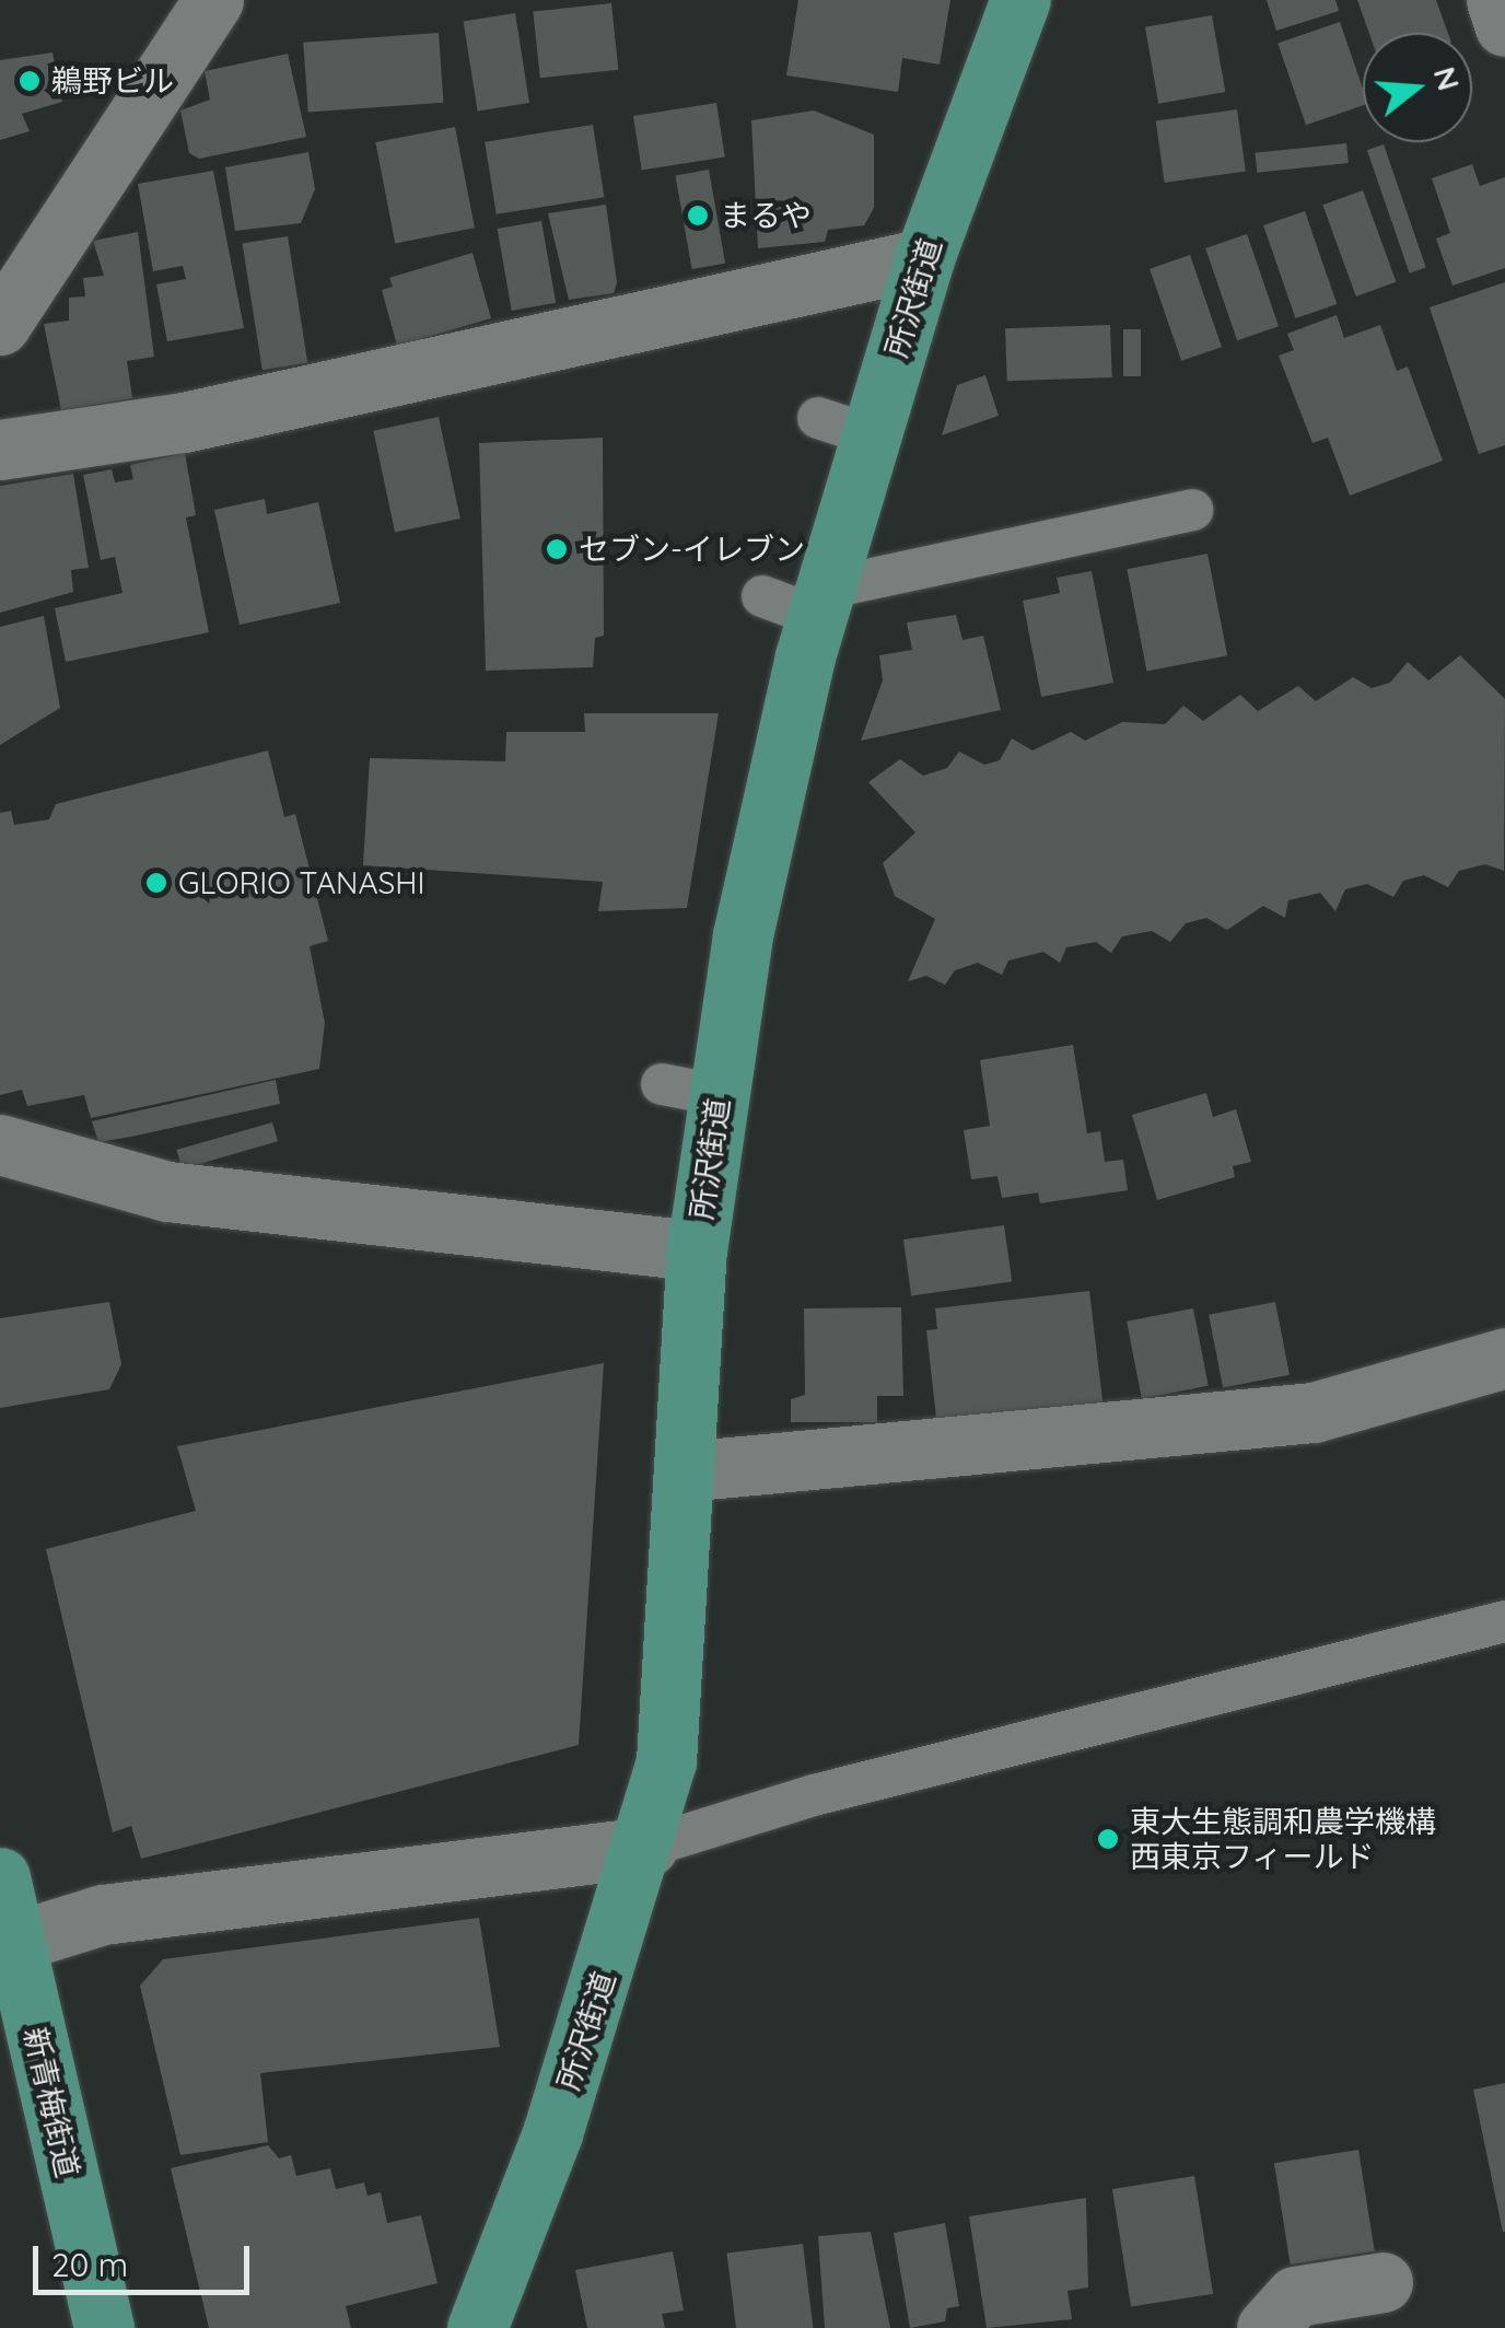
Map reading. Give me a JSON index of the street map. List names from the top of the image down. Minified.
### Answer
{"streets":{"main road":["所沢街道","新青梅街道"]},"places":["鵜野ビル","まるや","セブン-イレブン","GLORIO TANASHI","東大生態調和農学機構 西東京フィールド"],"scale_bar":"20 m","north":"right"}
